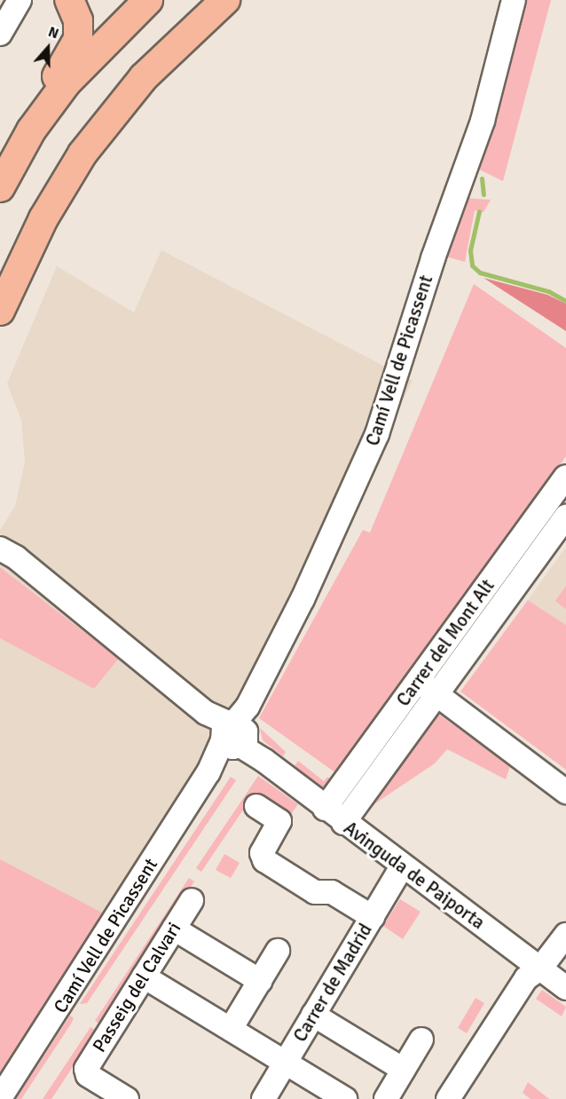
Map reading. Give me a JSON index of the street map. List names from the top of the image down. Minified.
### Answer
{"streets":{"street":["Camí Vell de Picassent","Carrer del Mont Alt","Avinguda de Paiporta","Carrer de Madrid","Passeig del Calvari"]},"crossings":[["Camí Vell de Picassent","Avinguda de Paiporta"],["Carrer del Mont Alt","Avinguda de Paiporta"],["Avinguda de Paiporta","Carrer de Madrid"]],"north":"top"}
